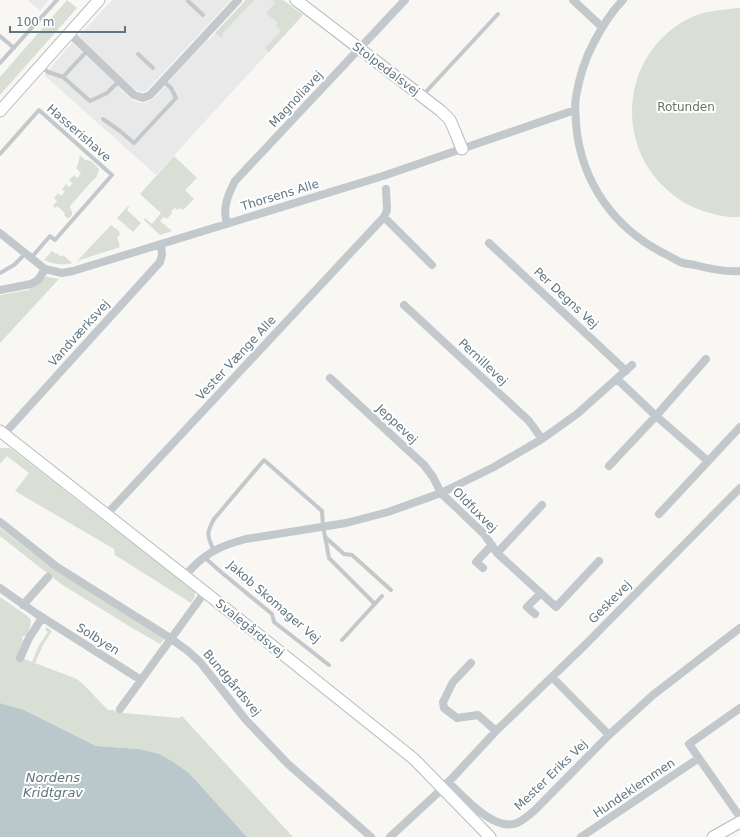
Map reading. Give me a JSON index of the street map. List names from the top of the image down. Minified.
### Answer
{"streets":{"street":["Stolpedalsvej","Magnoliavej","Thorsens Alle","Per Degns Vej","Vandværksvej","Vester Vænge Alle","Pernillevej","Jeppevej","Oldfuxvej","Jakob Skomager Vej","Geskevej","Svalegårdsvej","Solbyen","Bundgårdsvej","Mester Eriks Vej","Hundeklemmen"],"lane":["Hasserishave"]},"crossings":[["Stolpedalsvej","Magnoliavej"],["Stolpedalsvej","Thorsens Alle"],["Magnoliavej","Thorsens Alle"],["Hasserishave","Thorsens Alle"],["Thorsens Alle","Vandværksvej"],["Per Degns Vej","Jakob Skomager Vej"],["Vandværksvej","Svalegårdsvej"],["Vester Vænge Alle","Svalegårdsvej"],["Pernillevej","Jakob Skomager Vej"],["Jeppevej","Oldfuxvej"],["Jeppevej","Jakob Skomager Vej"],["Oldfuxvej","Jakob Skomager Vej"],["Jakob Skomager Vej","Svalegårdsvej"],["Geskevej","Svalegårdsvej"],["Geskevej","Mester Eriks Vej"],["Svalegårdsvej","Mester Eriks Vej"]],"water":["Nordens Kridtgrav"],"parks":["Rotunden"],"scale_bar":"100 m"}
